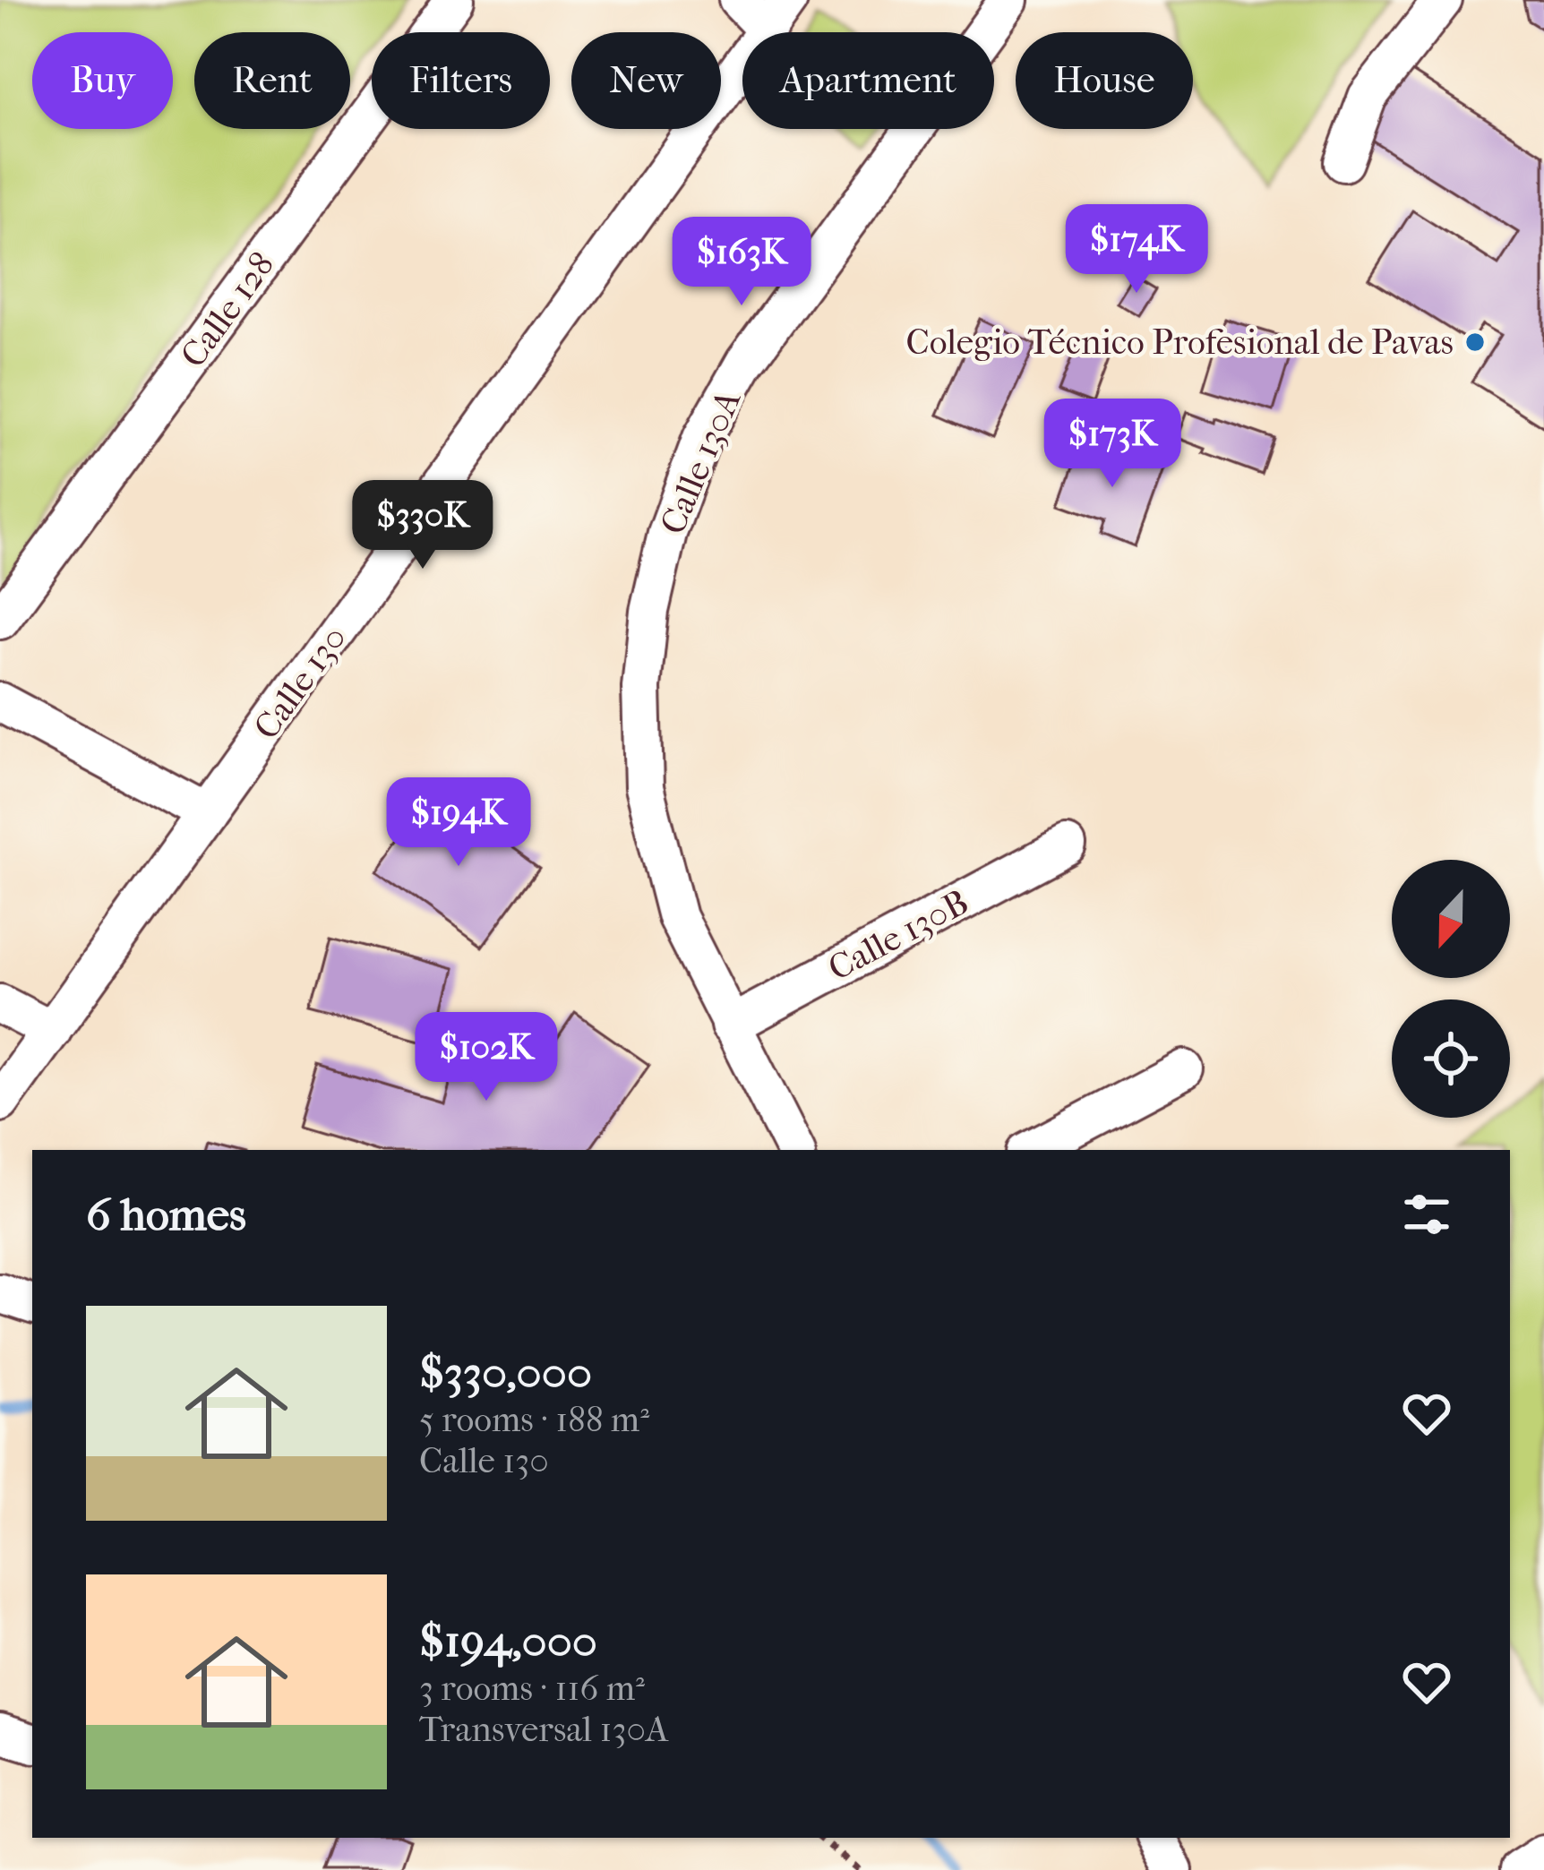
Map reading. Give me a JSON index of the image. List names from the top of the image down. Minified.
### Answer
{"streets":{"street":["Calle 128","Calle 130A","Calle 130","Calle 130B"]},"crossings":[["Calle 130A","Calle 130B"]],"places":["Colegio Técnico Profesional de Pavas"],"north":"bottom","page":{"chip":["Buy","Rent","Filters","New","Apartment","House"],"price":["$174K","$163K","$173K","$330K","$194K","$102K"],"heading":"6 homes","list":[{"name":"$330,000","note":"5 rooms · 188 m² · Calle 130"},{"name":"$194,000","note":"3 rooms · 116 m² · Transversal 130A"}]}}
